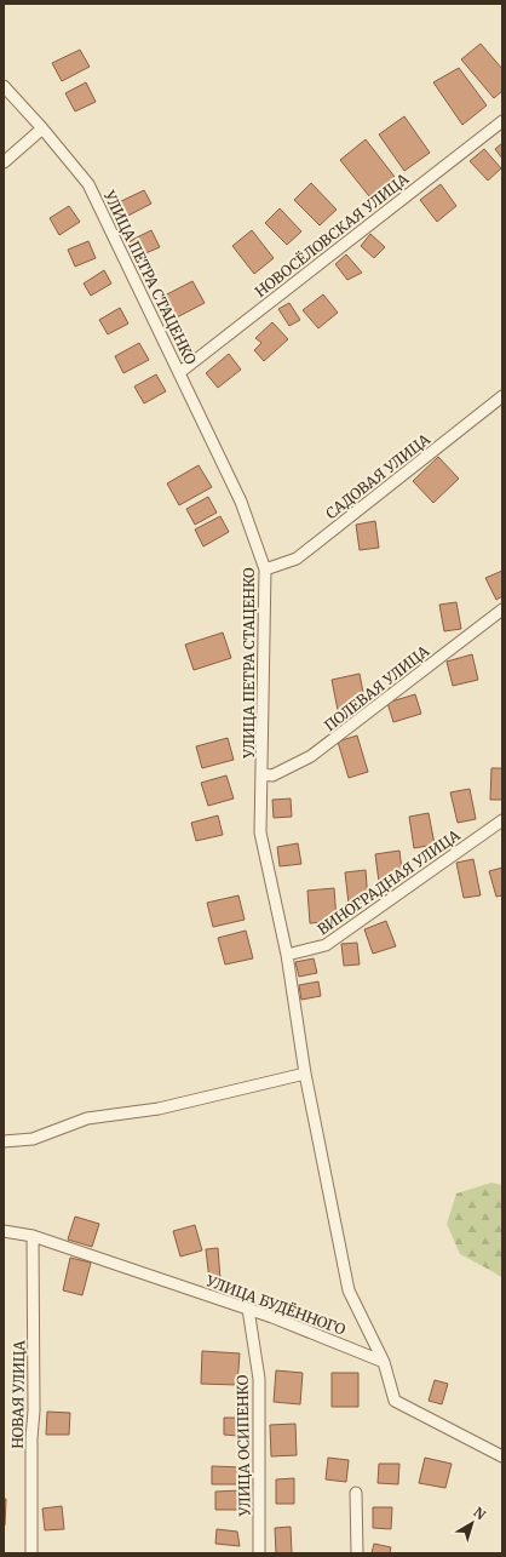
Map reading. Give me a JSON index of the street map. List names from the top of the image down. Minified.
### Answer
{"streets":{"street":["НОВОСЁЛОВСКАЯ УЛИЦА","УЛИЦА ПЕТРА СТАЦЕНКО","САДОВАЯ УЛИЦА","ПОЛЕВАЯ УЛИЦА","ВИНОГРАДНАЯ УЛИЦА","УЛИЦА БУДЁННОГО","НОВАЯ УЛИЦА","УЛИЦА ОСИПЕНКО"]},"crossings":[["НОВОСЁЛОВСКАЯ УЛИЦА","УЛИЦА ПЕТРА СТАЦЕНКО"],["УЛИЦА ПЕТРА СТАЦЕНКО","САДОВАЯ УЛИЦА"],["УЛИЦА ПЕТРА СТАЦЕНКО","ПОЛЕВАЯ УЛИЦА"],["УЛИЦА ПЕТРА СТАЦЕНКО","ВИНОГРАДНАЯ УЛИЦА"],["УЛИЦА ПЕТРА СТАЦЕНКО","УЛИЦА БУДЁННОГО"],["УЛИЦА БУДЁННОГО","НОВАЯ УЛИЦА"],["УЛИЦА БУДЁННОГО","УЛИЦА ОСИПЕНКО"]],"north":"top right"}
